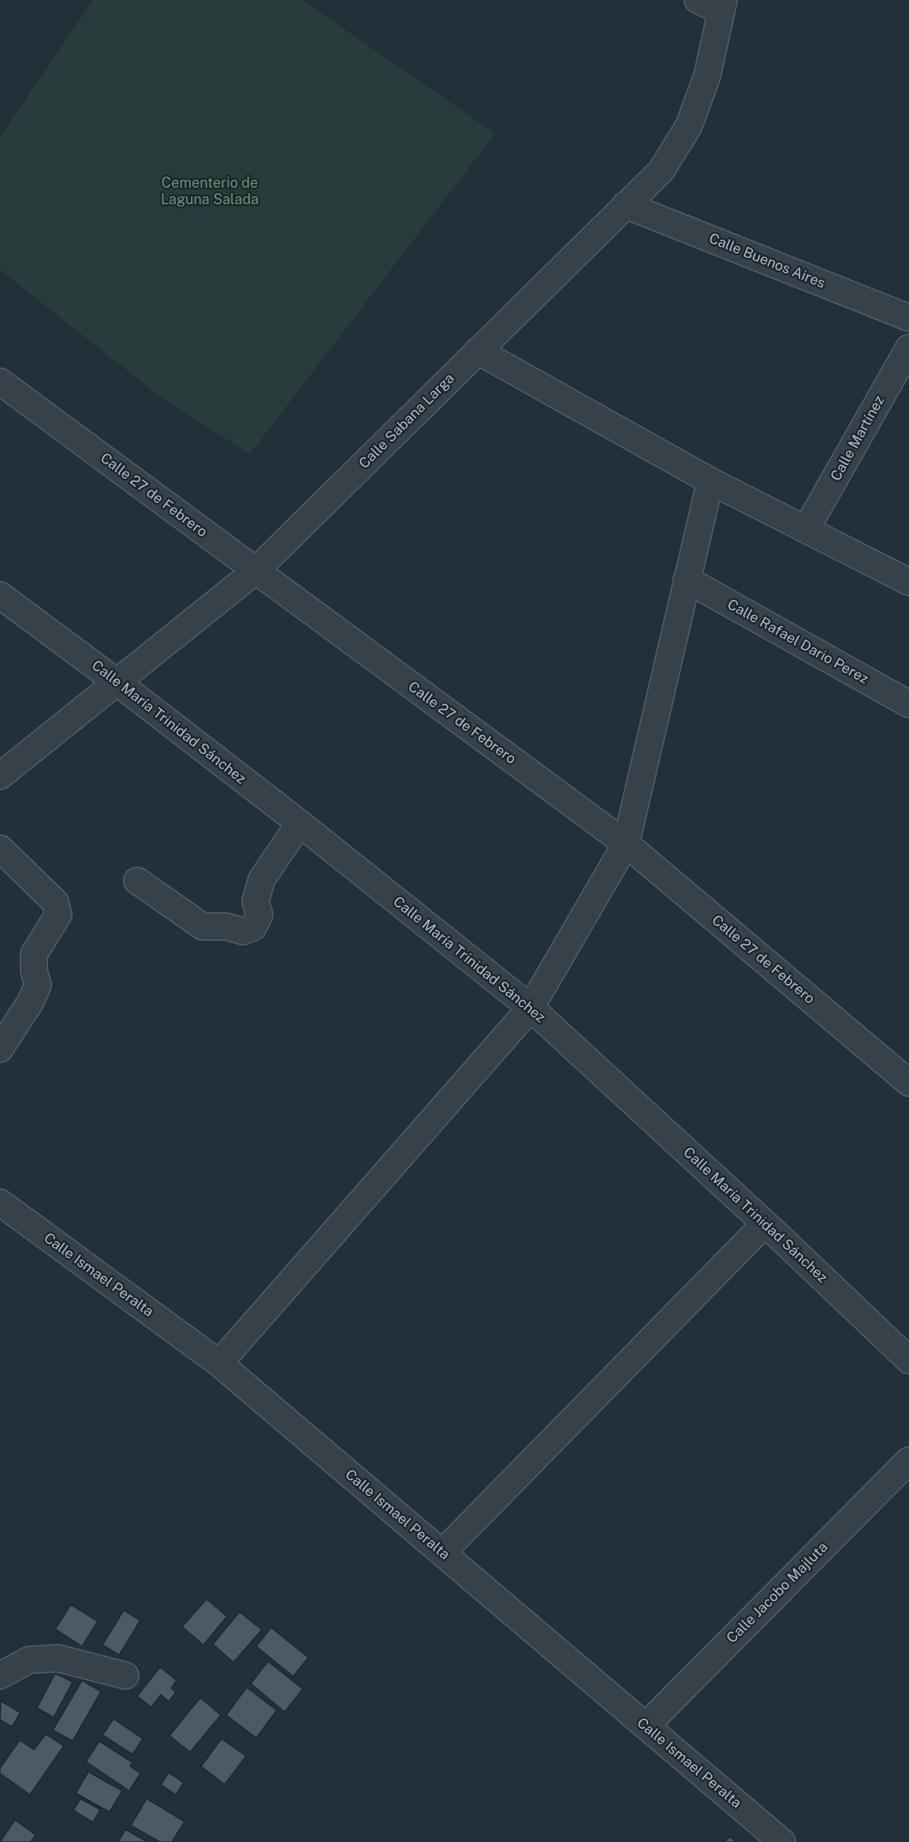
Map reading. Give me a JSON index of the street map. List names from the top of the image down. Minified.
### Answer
{"streets":{"street":["Calle Buenos Aires","Calle Sabana Larga","Calle Martínez","Calle 27 de Febrero","Calle Rafael Dario Perez","Calle María Trinidad Sánchez","Calle Ismael Peralta","Calle Jacobo Majluta"]},"crossings":[["Calle Buenos Aires","Calle Sabana Larga"],["Calle Sabana Larga","Calle 27 de Febrero"],["Calle Sabana Larga","Calle María Trinidad Sánchez"],["Calle Ismael Peralta","Calle Jacobo Majluta"]],"parks":["Cementerio de Laguna Salada"]}
